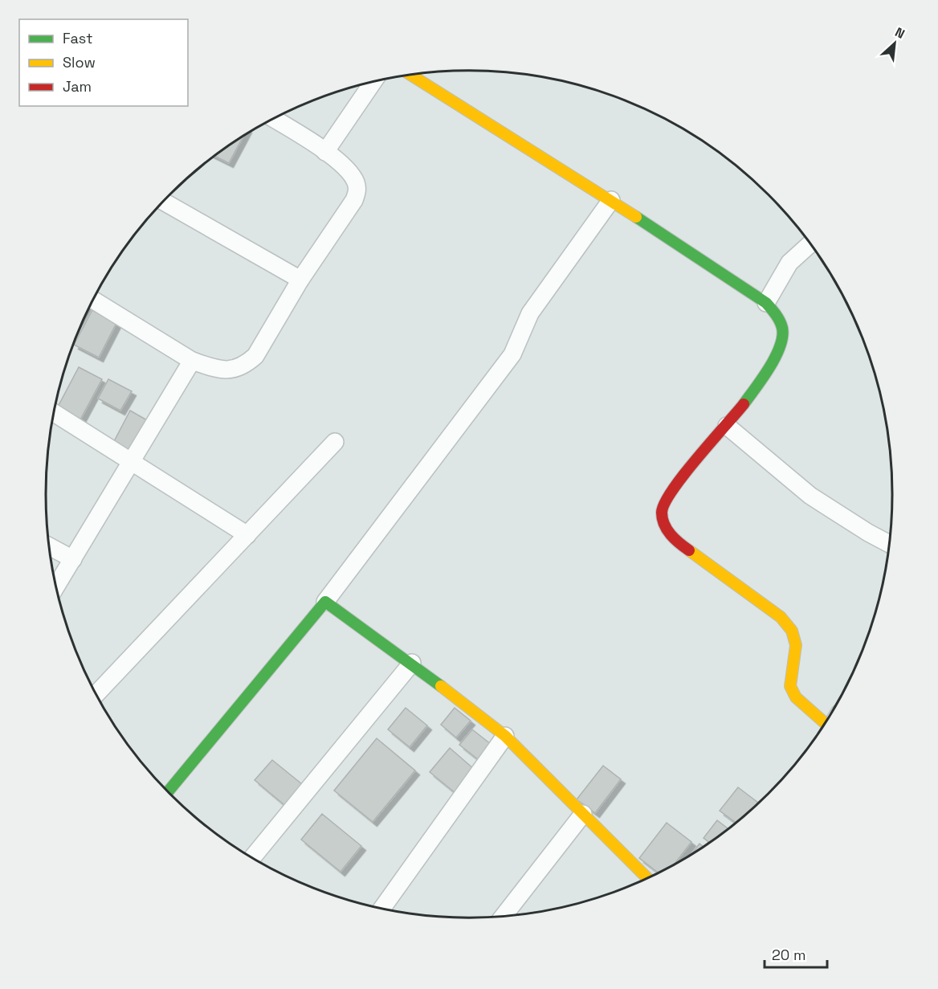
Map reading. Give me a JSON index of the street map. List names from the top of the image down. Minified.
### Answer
{"legend":["Fast","Slow","Jam"],"scale_bar":"20 m","north":"top right"}
